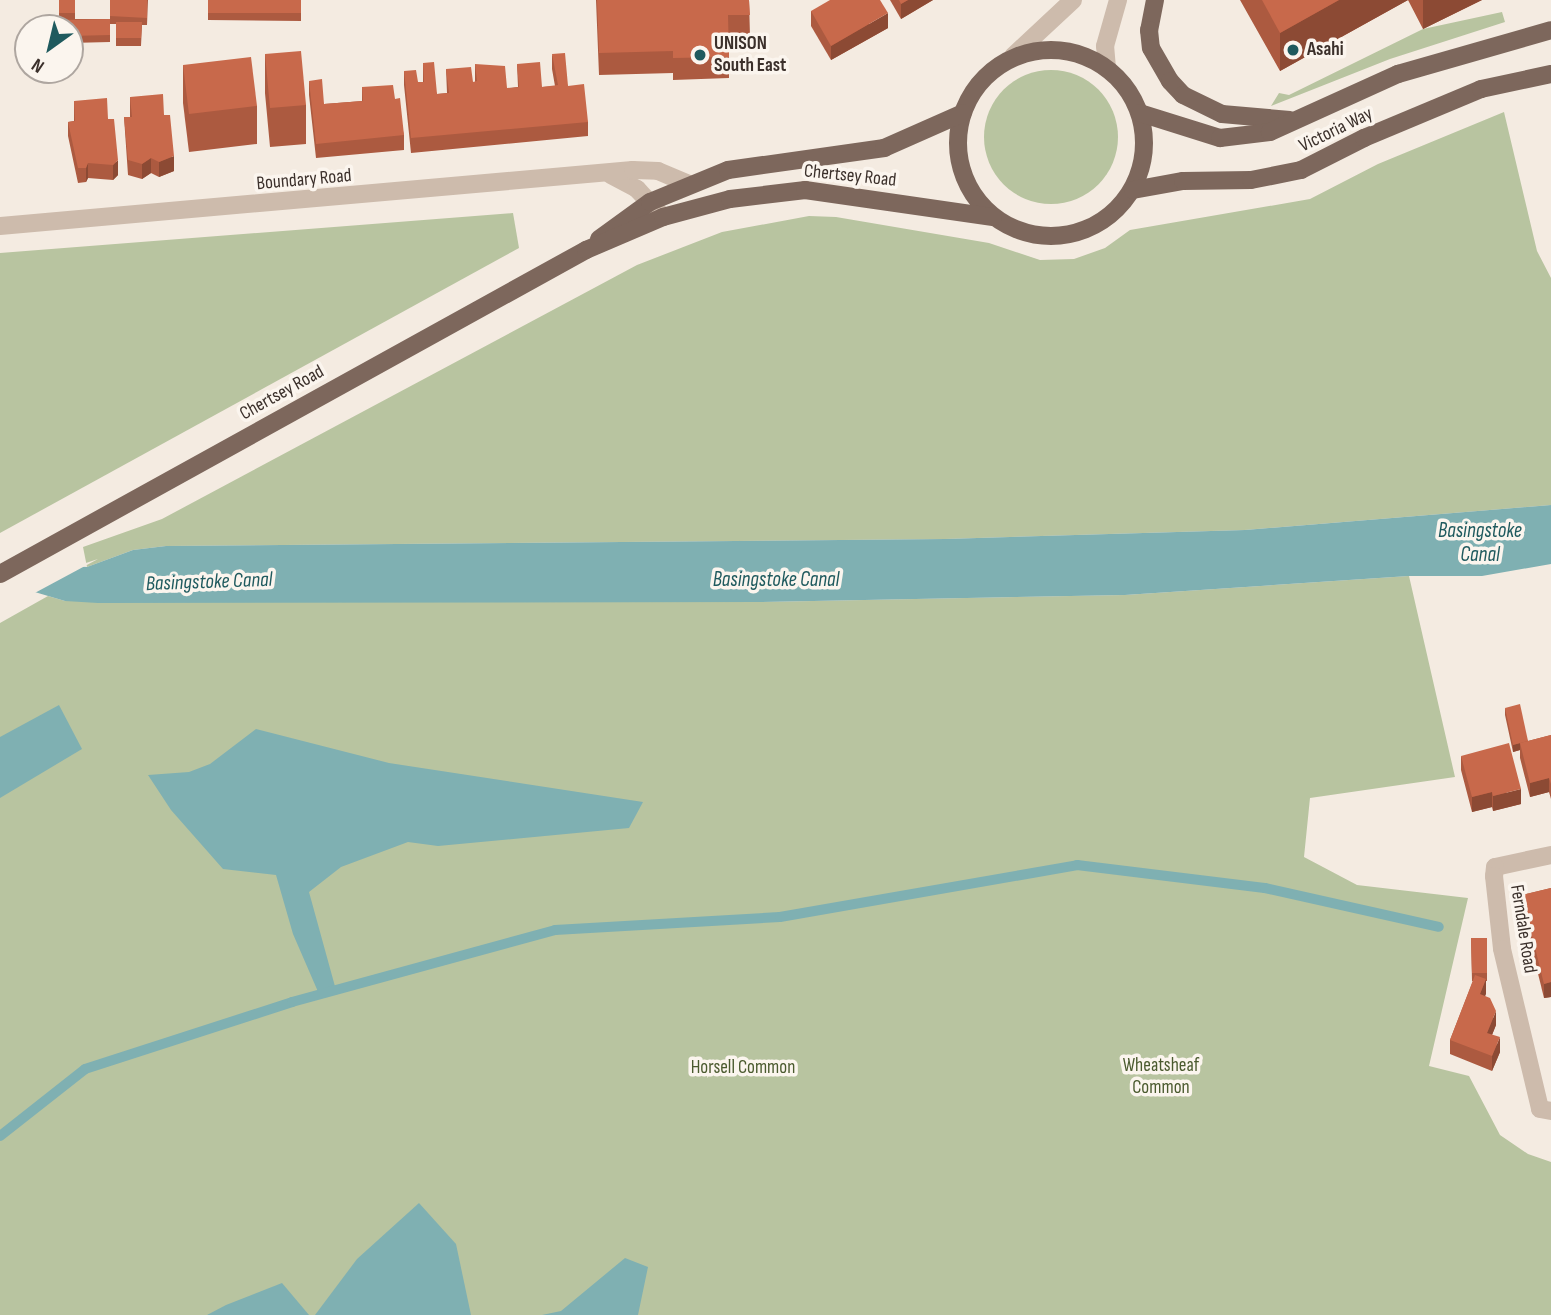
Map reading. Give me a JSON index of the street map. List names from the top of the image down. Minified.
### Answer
{"streets":{"main road":["Victoria Way","Chertsey Road"],"street":["Boundary Road","Ferndale Road"]},"crossings":[["Victoria Way","Chertsey Road"],["Chertsey Road","Boundary Road"]],"water":["Basingstoke Canal"],"parks":["Wheatsheaf Common","Horsell Common"],"places":["Asahi","UNISON South East"],"north":"bottom left"}
